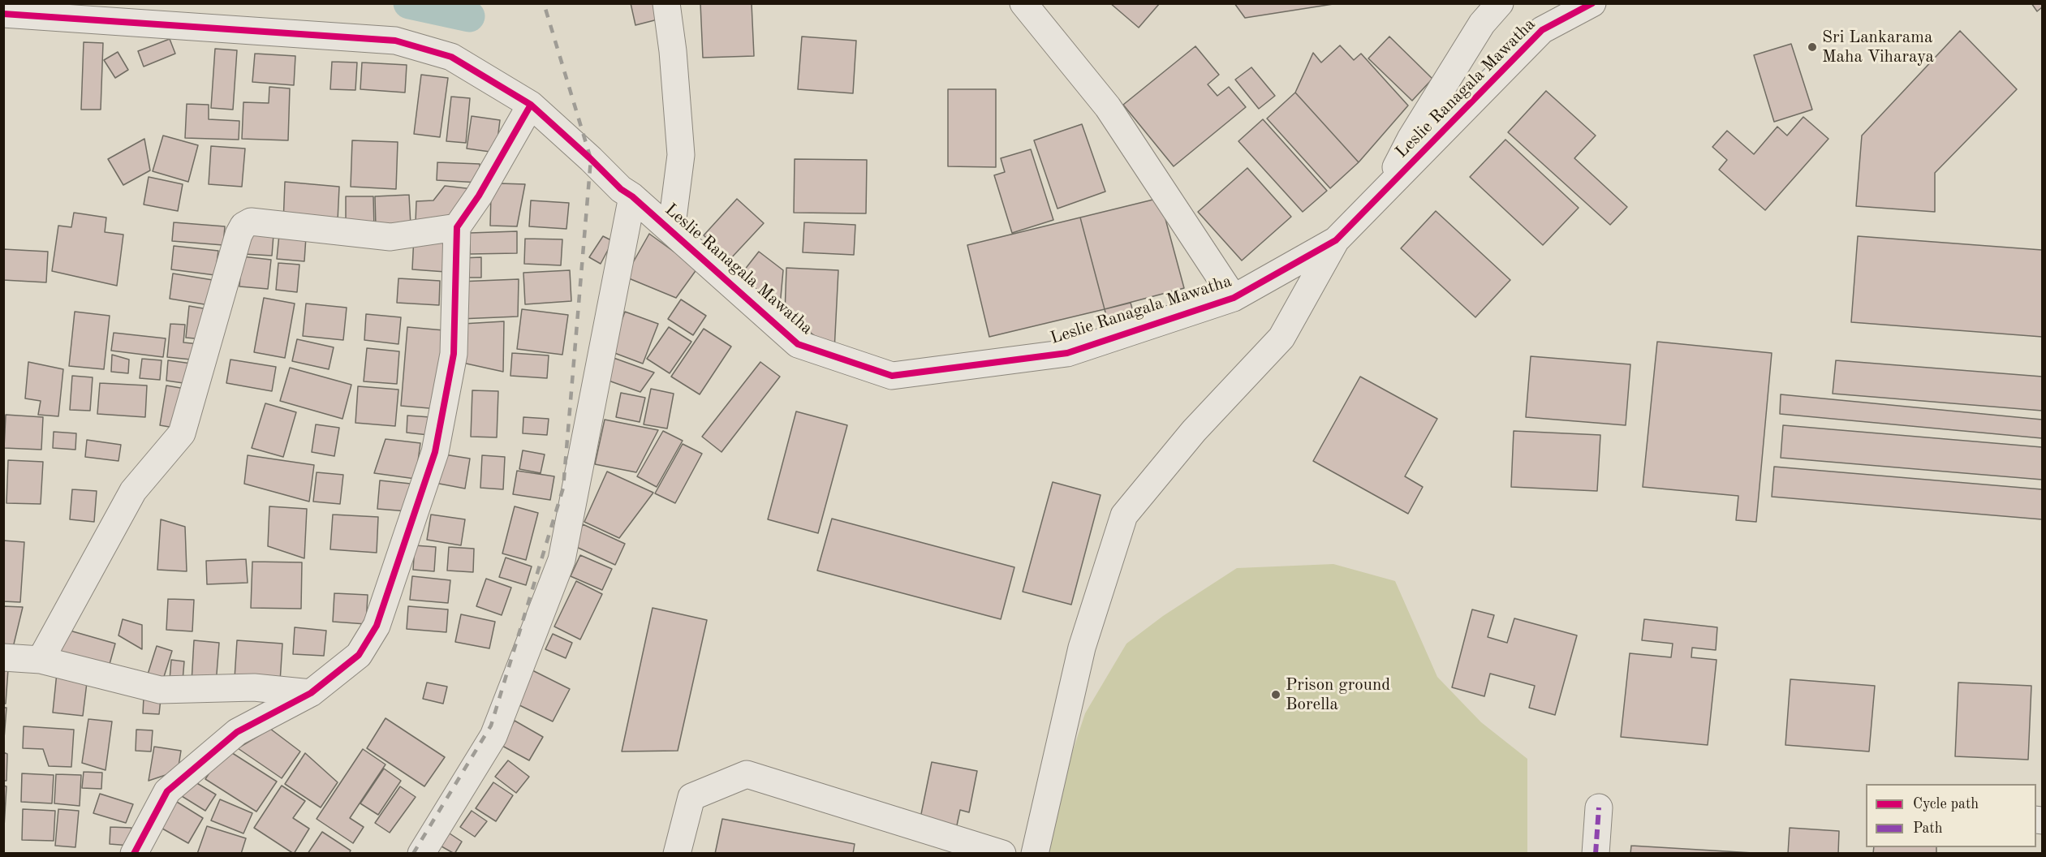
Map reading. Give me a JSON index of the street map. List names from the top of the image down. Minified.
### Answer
{"streets":{"street":["Leslie Ranagala Mawatha"]},"places":["Sri Lankarama Maha Viharaya","Prison ground Borella"],"legend":["Cycle path","Path"]}
